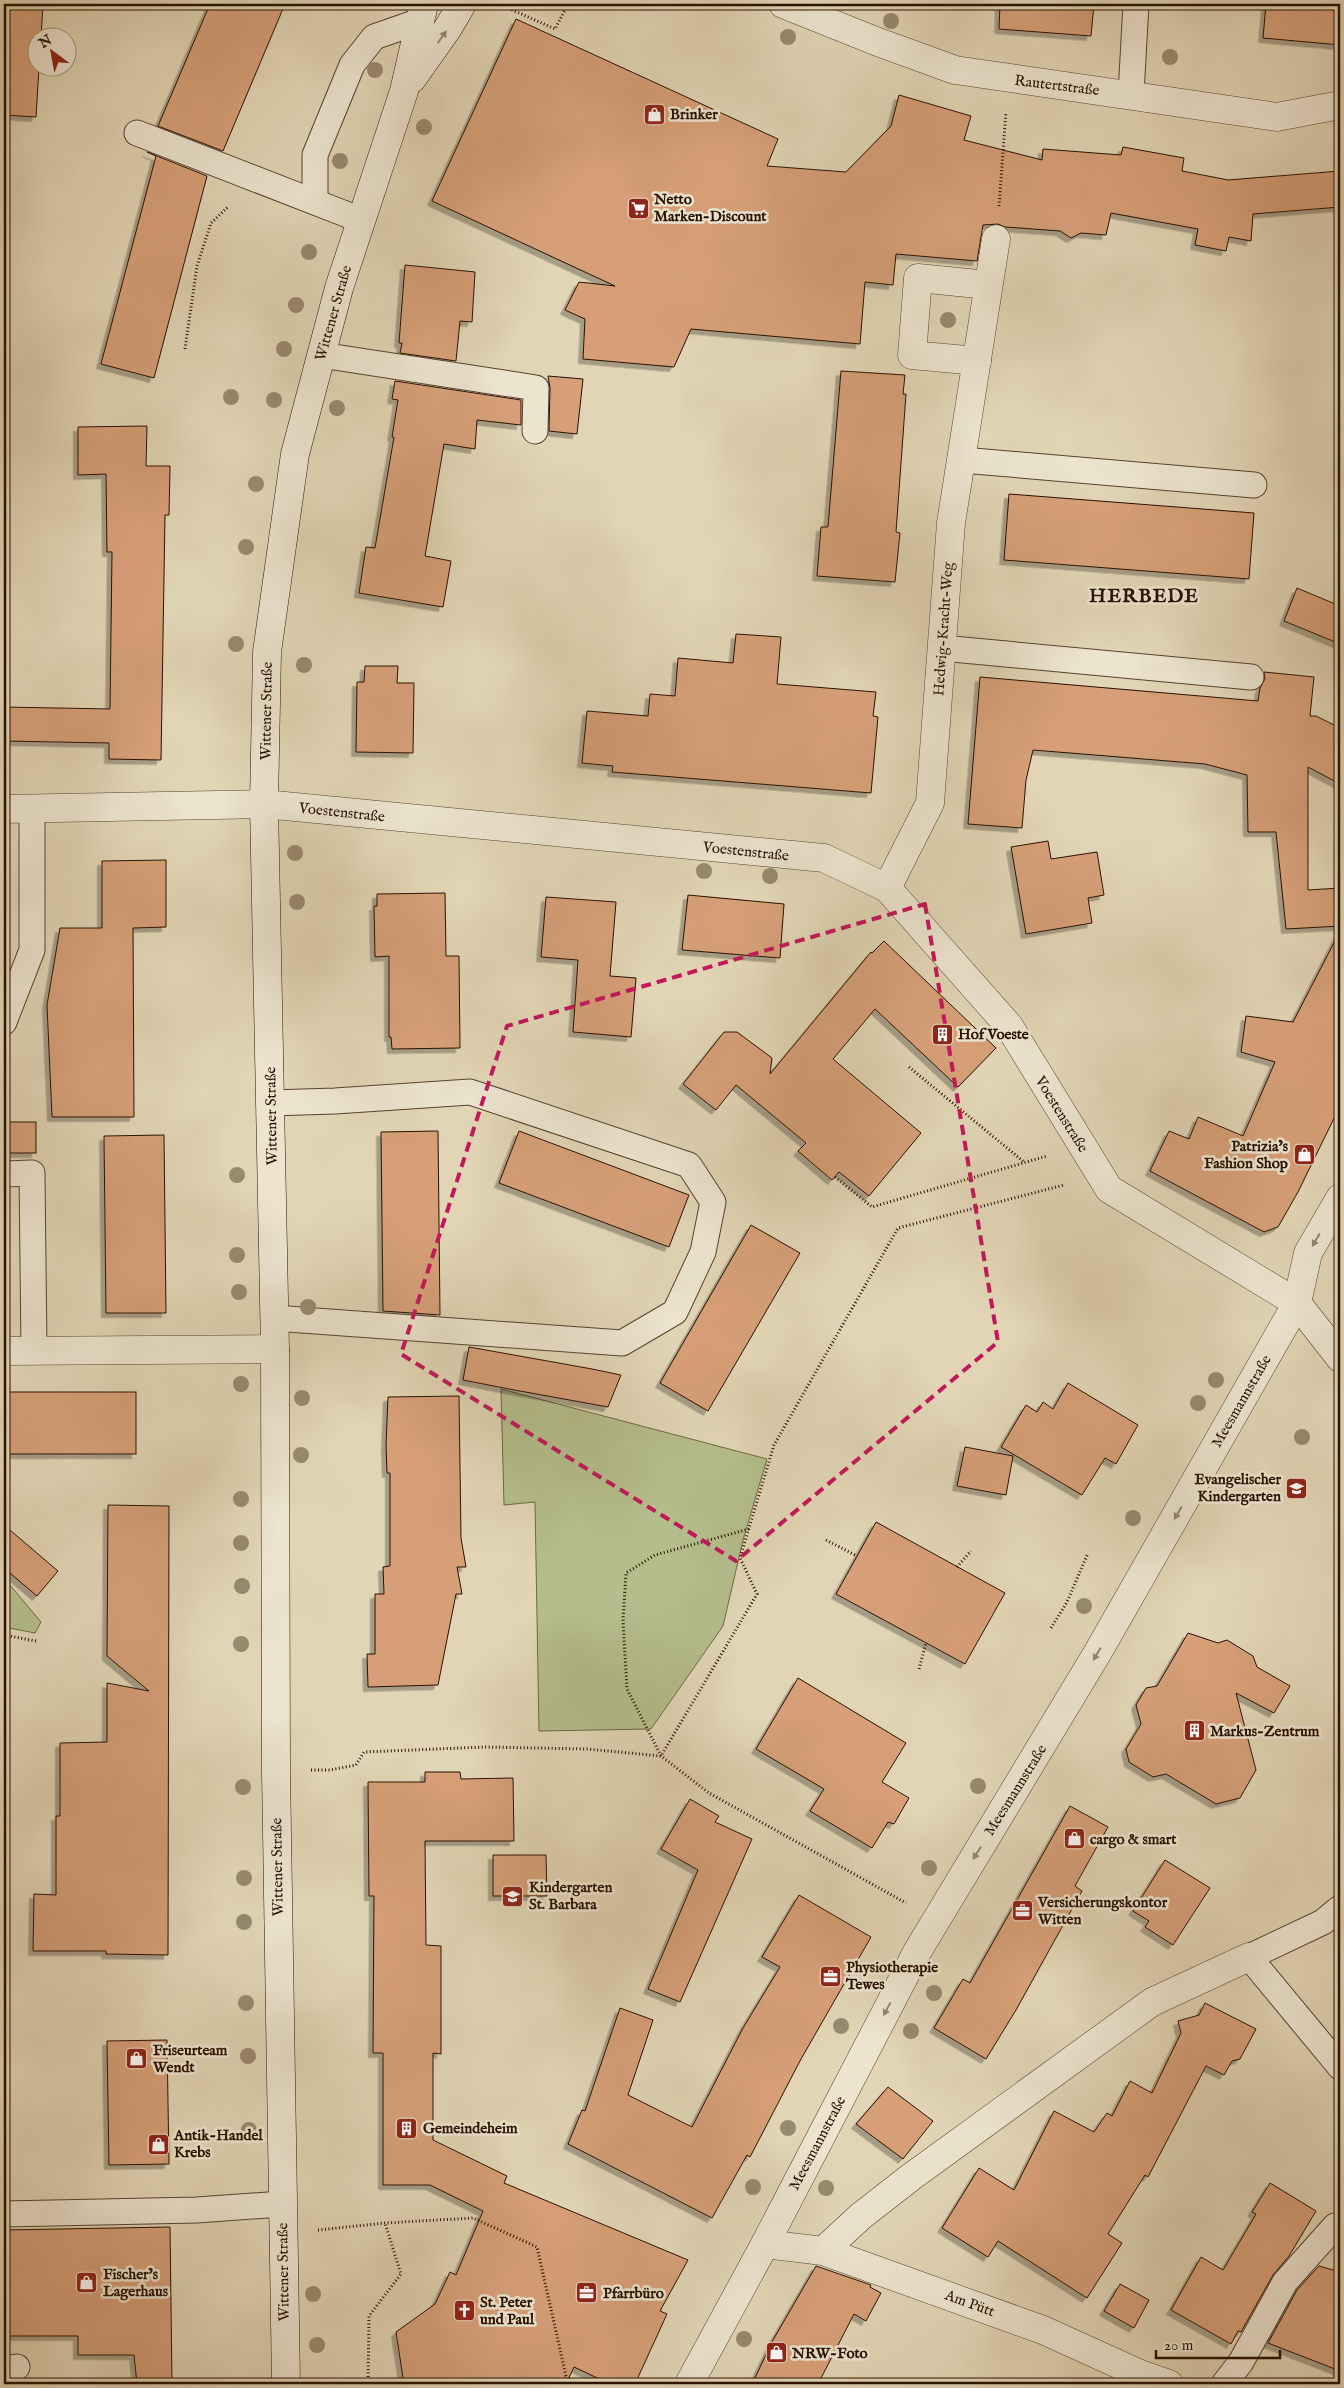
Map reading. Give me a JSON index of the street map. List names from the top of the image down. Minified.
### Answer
{"streets":{"street":["Rautertstraße","Wittener Straße","Hedwig-Kracht-Weg","Voestenstraße","Meesmannstraße","Am Pütt"]},"crossings":[["Wittener Straße","Voestenstraße"],["Hedwig-Kracht-Weg","Voestenstraße"],["Voestenstraße","Meesmannstraße"],["Meesmannstraße","Am Pütt"]],"one_way":["Meesmannstraße"],"districts":["HERBEDE"],"places":{"shop":["Brinker","Patrizia’s Fashion Shop","cargo & smart","Friseurteam Wendt","Antik-Handel Krebs","Fischer’s Lagerhaus","NRW-Foto"],"supermarket":["Netto Marken-Discount"],"building":["Hof Voeste","Markus-Zentrum","Gemeindeheim"],"school or university":["Evangelischer Kindergarten","Kindergarten St. Barbara"],"office":["Versicherungskontor Witten","Physiotherapie Tewes","Pfarrbüro"],"church":["St. Peter und Paul"]},"scale_bar":"20 m","north":"top left"}
